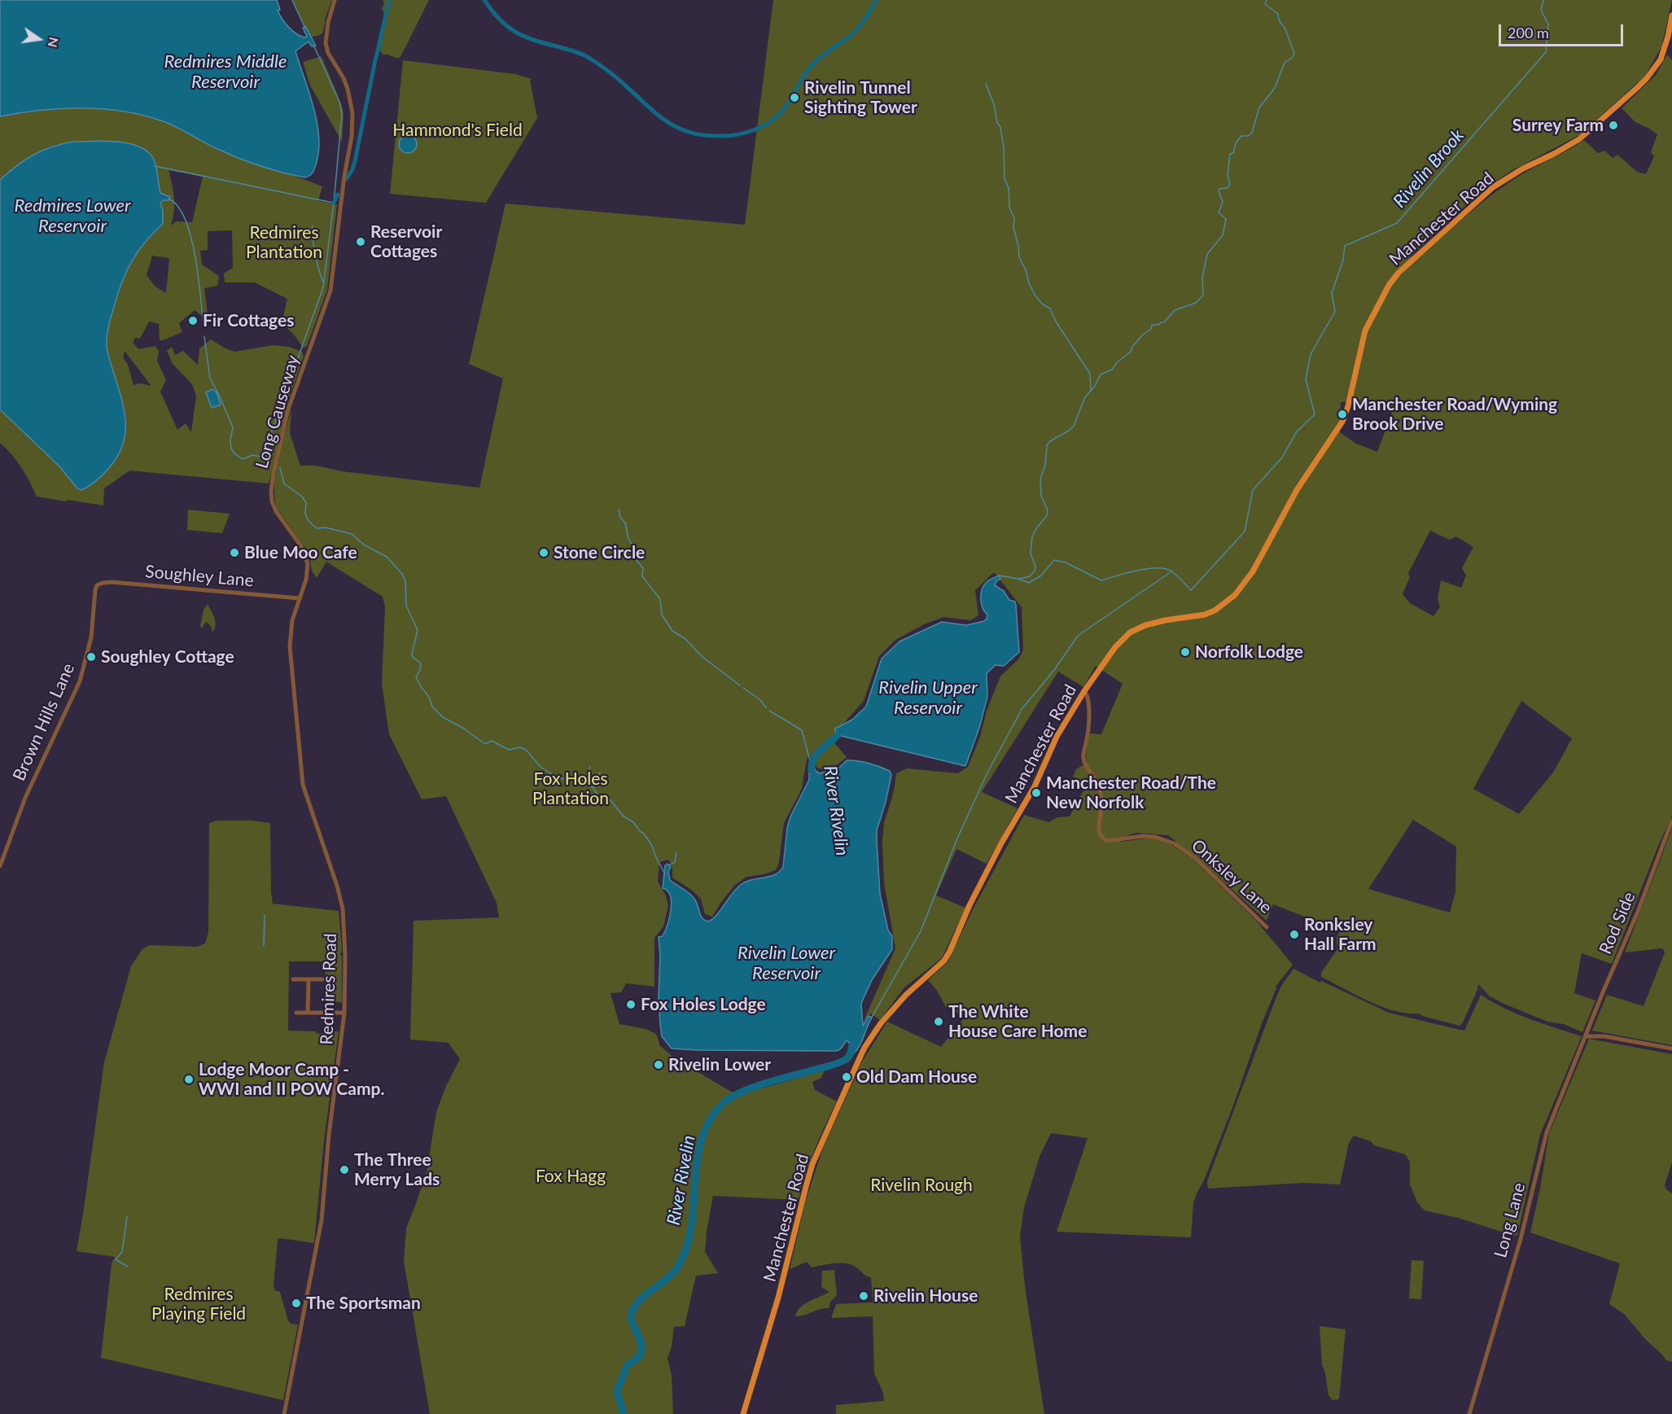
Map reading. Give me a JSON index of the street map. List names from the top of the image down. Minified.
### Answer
{"streets":{"main road":["Manchester Road"],"street":["Long Causeway","Soughley Lane","Brown Hills Lane","Onksley Lane","Rod Side","Redmires Road","Long Lane"]},"crossings":[["Manchester Road","Onksley Lane"],["Long Causeway","Soughley Lane"],["Long Causeway","Redmires Road"],["Soughley Lane","Brown Hills Lane"],["Soughley Lane","Redmires Road"],["Rod Side","Long Lane"]],"water":["Redmires Middle Reservoir","Rivelin Brook","Redmires Lower Reservoir","Rivelin Upper Reservoir","River Rivelin","Rivelin Lower Reservoir"],"parks":["Hammond's Field","Redmires Plantation","Fox Holes Plantation","Fox Hagg","Rivelin Rough","Redmires Playing Field"],"places":["Rivelin Tunnel Sighting Tower","Surrey Farm","Reservoir Cottages","Fir Cottages","Manchester Road/Wyming Brook Drive","Blue Moo Cafe","Stone Circle","Norfolk Lodge","Soughley Cottage","Manchester Road/The New Norfolk","Ronksley Hall Farm","Fox Holes Lodge","The White House Care Home","Rivelin Lower","Old Dam House","Lodge Moor Camp - WWI and II POW Camp.","The Three Merry Lads","Rivelin House","The Sportsman"],"scale_bar":"200 m","north":"right"}
